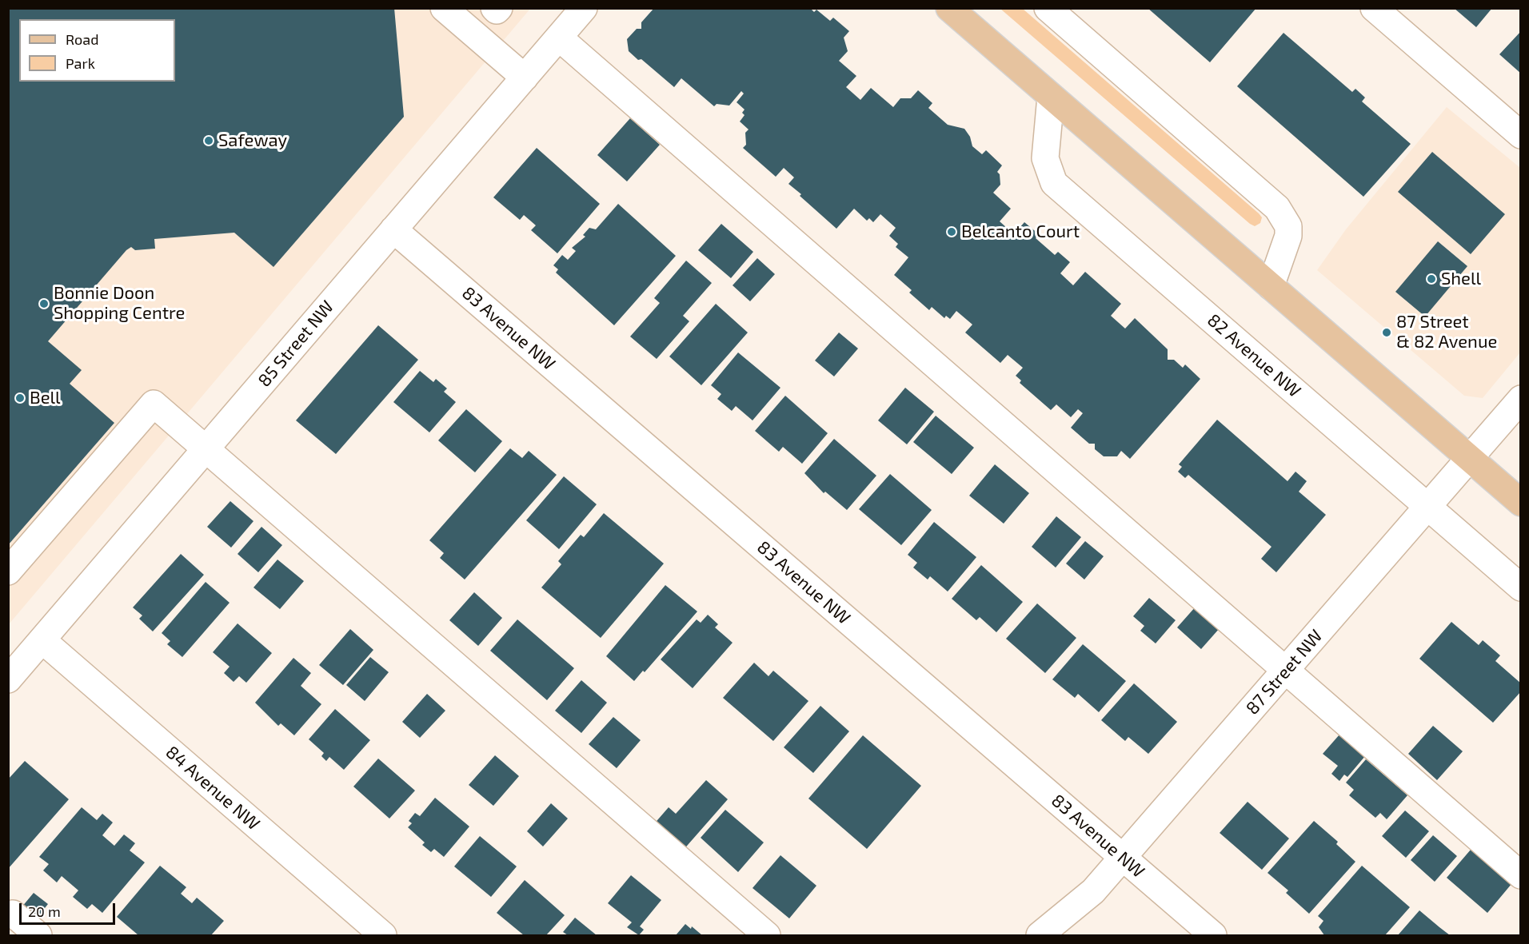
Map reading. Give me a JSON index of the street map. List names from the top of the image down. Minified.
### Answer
{"streets":{"street":["83 Avenue NW","85 Street NW","82 Avenue NW","87 Street NW","84 Avenue NW"]},"crossings":[["83 Avenue NW","85 Street NW"],["83 Avenue NW","87 Street NW"],["85 Street NW","84 Avenue NW"],["82 Avenue NW","87 Street NW"]],"places":["Safeway","Belcanto Court","Shell","Bonnie Doon Shopping Centre","87 Street & 82 Avenue","Bell"],"legend":["Road","Park"],"scale_bar":"20 m"}
